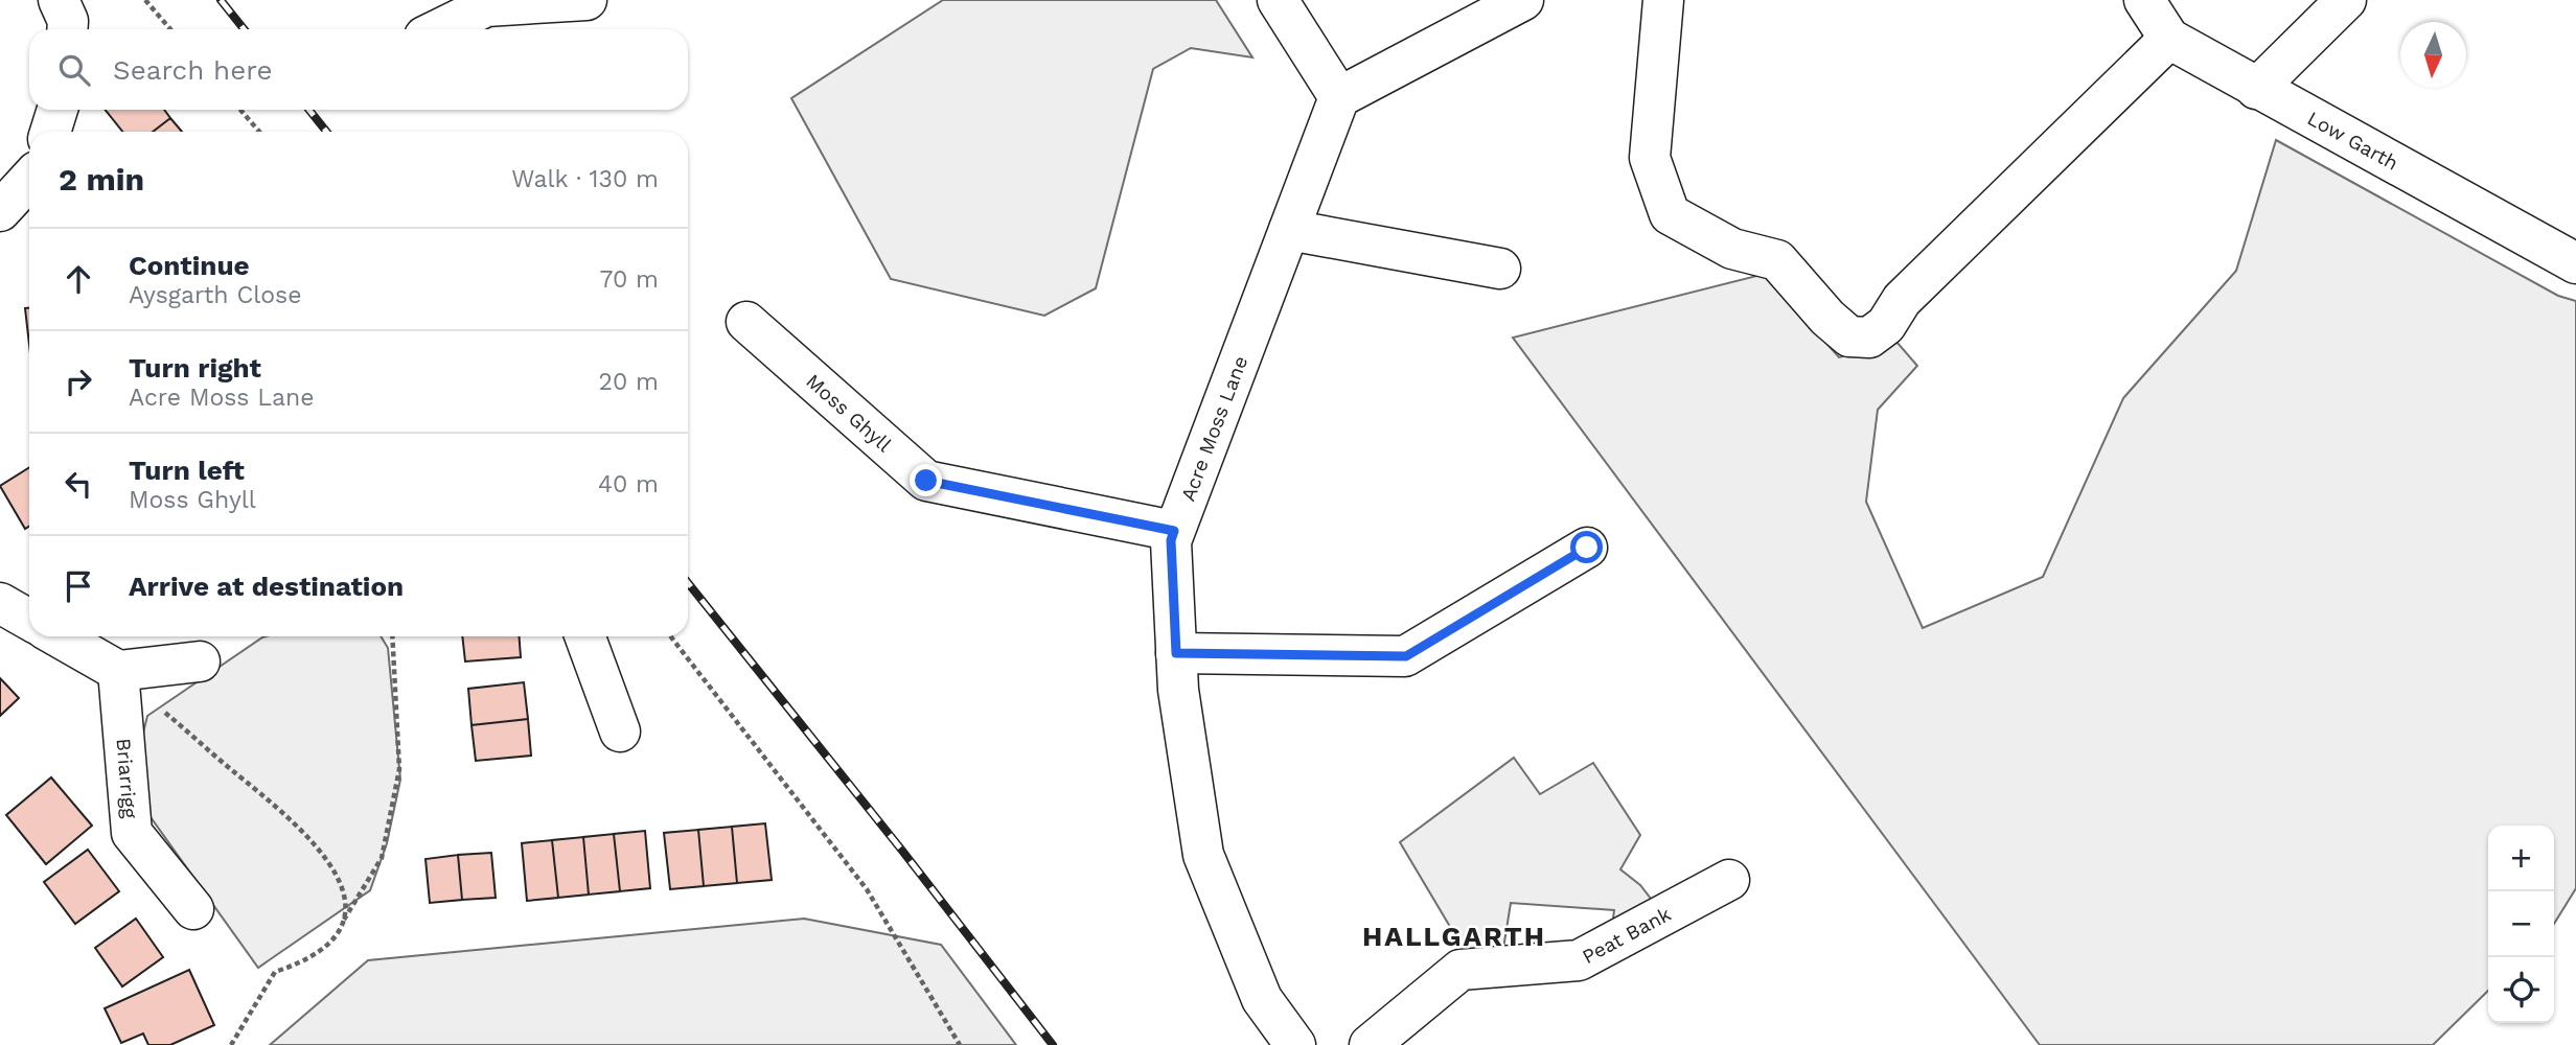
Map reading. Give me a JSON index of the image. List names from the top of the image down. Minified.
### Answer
{"streets":{"street":["Low Garth","Moss Ghyll","Acre Moss Lane","Briarrigg","Peat Bank"]},"crossings":[["Moss Ghyll","Acre Moss Lane"]],"districts":["HALLGARTH"],"north":"bottom","page":{"search":"Search here","heading":["2 min","Walk · 130 m"],"list":[["Continue","Aysgarth Close","70 m"],["Turn right","Acre Moss Lane","20 m"],["Turn left","Moss Ghyll","40 m"],"Arrive at destination"],"map_buttons":["+","−"]}}
